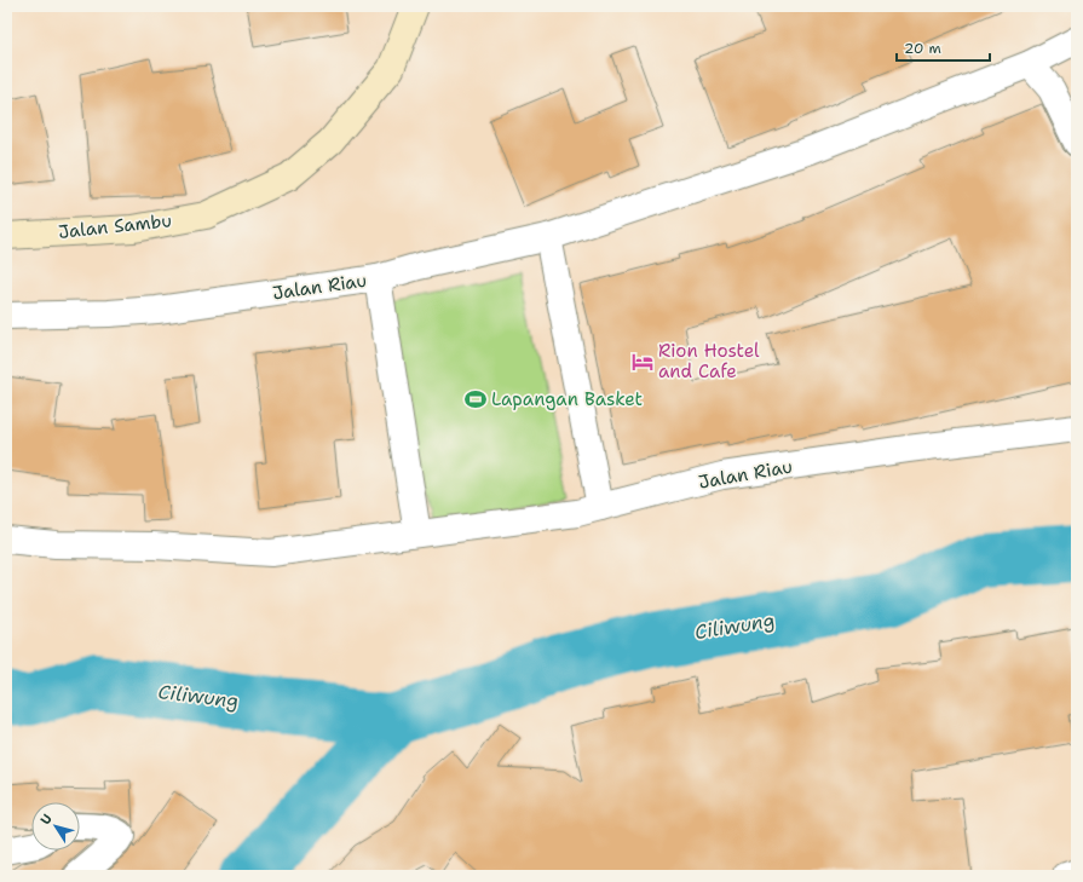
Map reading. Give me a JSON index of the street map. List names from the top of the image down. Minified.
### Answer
{"streets":{"street":["Jalan Sambu","Jalan Riau"]},"water":["Ciliwung"],"places":{"hotel":["Rion Hostel and Cafe"],"sports":["Lapangan Basket"]},"scale_bar":"20 m","north":"top left"}
